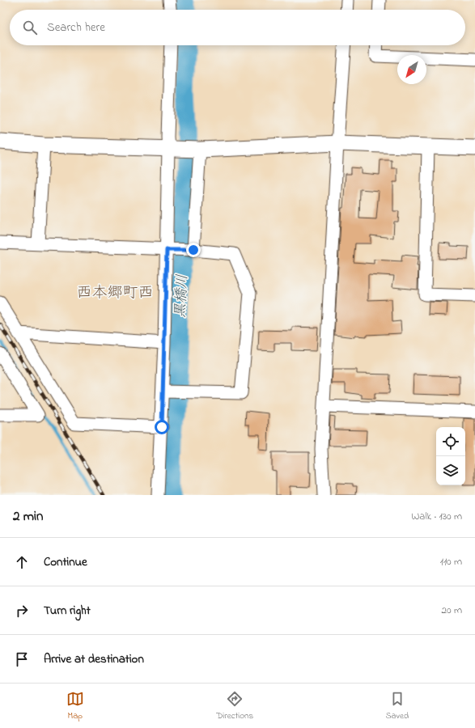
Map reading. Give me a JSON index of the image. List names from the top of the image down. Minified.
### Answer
{"districts":["西本郷町西"],"water":["黒橋川"],"north":"bottom left","page":{"search":"Search here","heading":["2 min","Walk · 130 m"],"list":[["Continue","110 m"],["Turn right","20 m"],"Arrive at destination"],"nav":["Map","Directions","Saved"]}}
